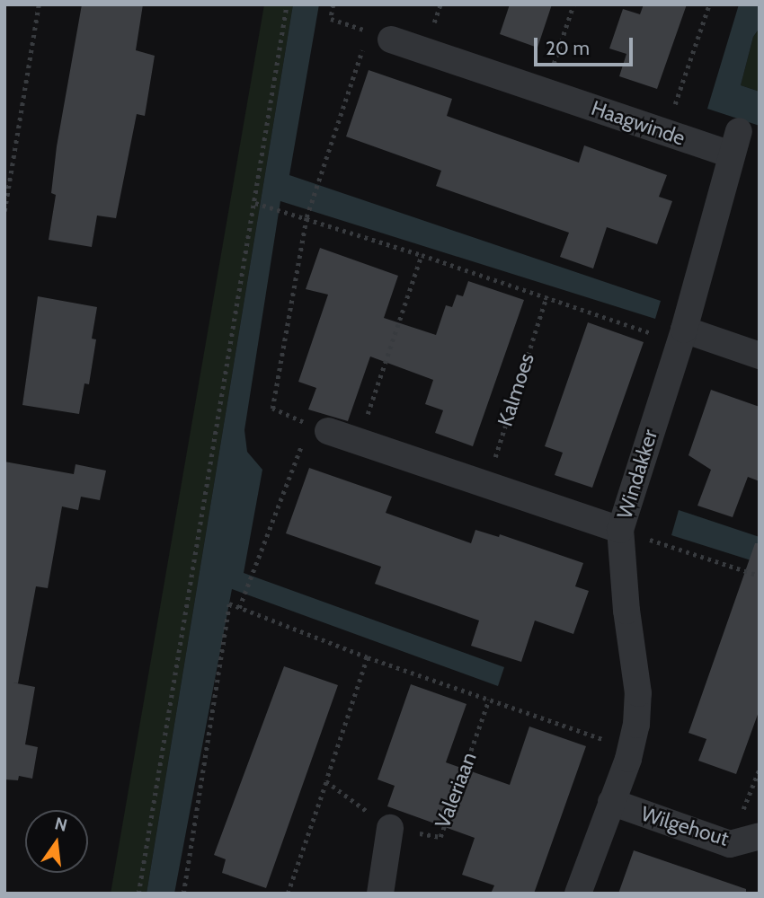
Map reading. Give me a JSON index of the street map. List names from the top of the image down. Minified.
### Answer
{"streets":{"street":["Haagwinde","Windakker","Wilgehout"],"path":["Kalmoes","Valeriaan"]},"crossings":[["Haagwinde","Windakker"],["Windakker","Wilgehout"]],"scale_bar":"20 m","north":"top"}
